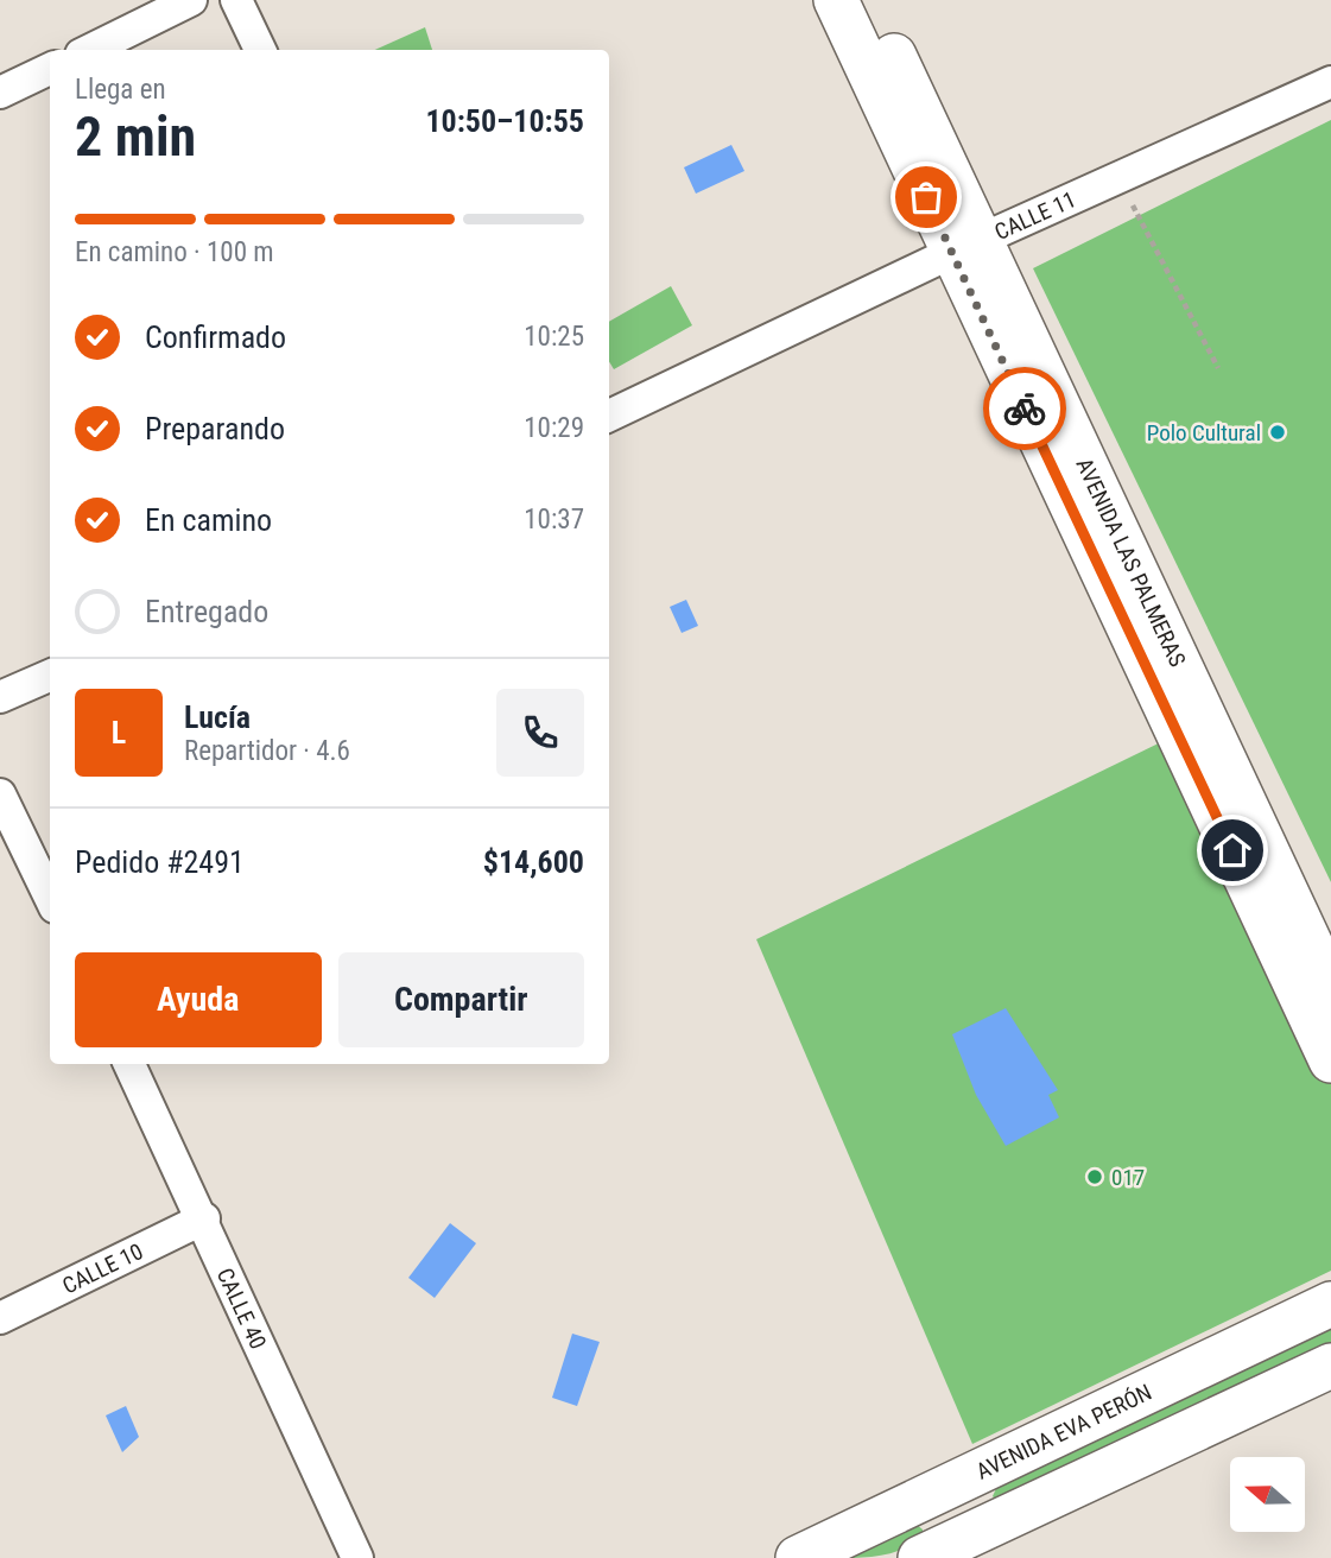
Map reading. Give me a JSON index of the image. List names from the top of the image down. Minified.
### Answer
{"streets":{"main road":["AVENIDA LAS PALMERAS","AVENIDA EVA PERÓN"],"street":["CALLE 11","CALLE 10","CALLE 40"]},"crossings":[["CALLE 11","AVENIDA LAS PALMERAS"],["CALLE 10","CALLE 40"]],"places":["Polo Cultural","017"],"north":"left","page":{"heading":["2 min","Llega en","10:50–10:55"],"panel":["Lucía","Repartidor · 4.6","Pedido #2491","$14,600"],"bar":"En camino · 100 m","list":[["Confirmado","10:25"],["Preparando","10:29"],["En camino","10:37"],"Entregado"],"round":"L","buttons":["Ayuda","Compartir"]}}
